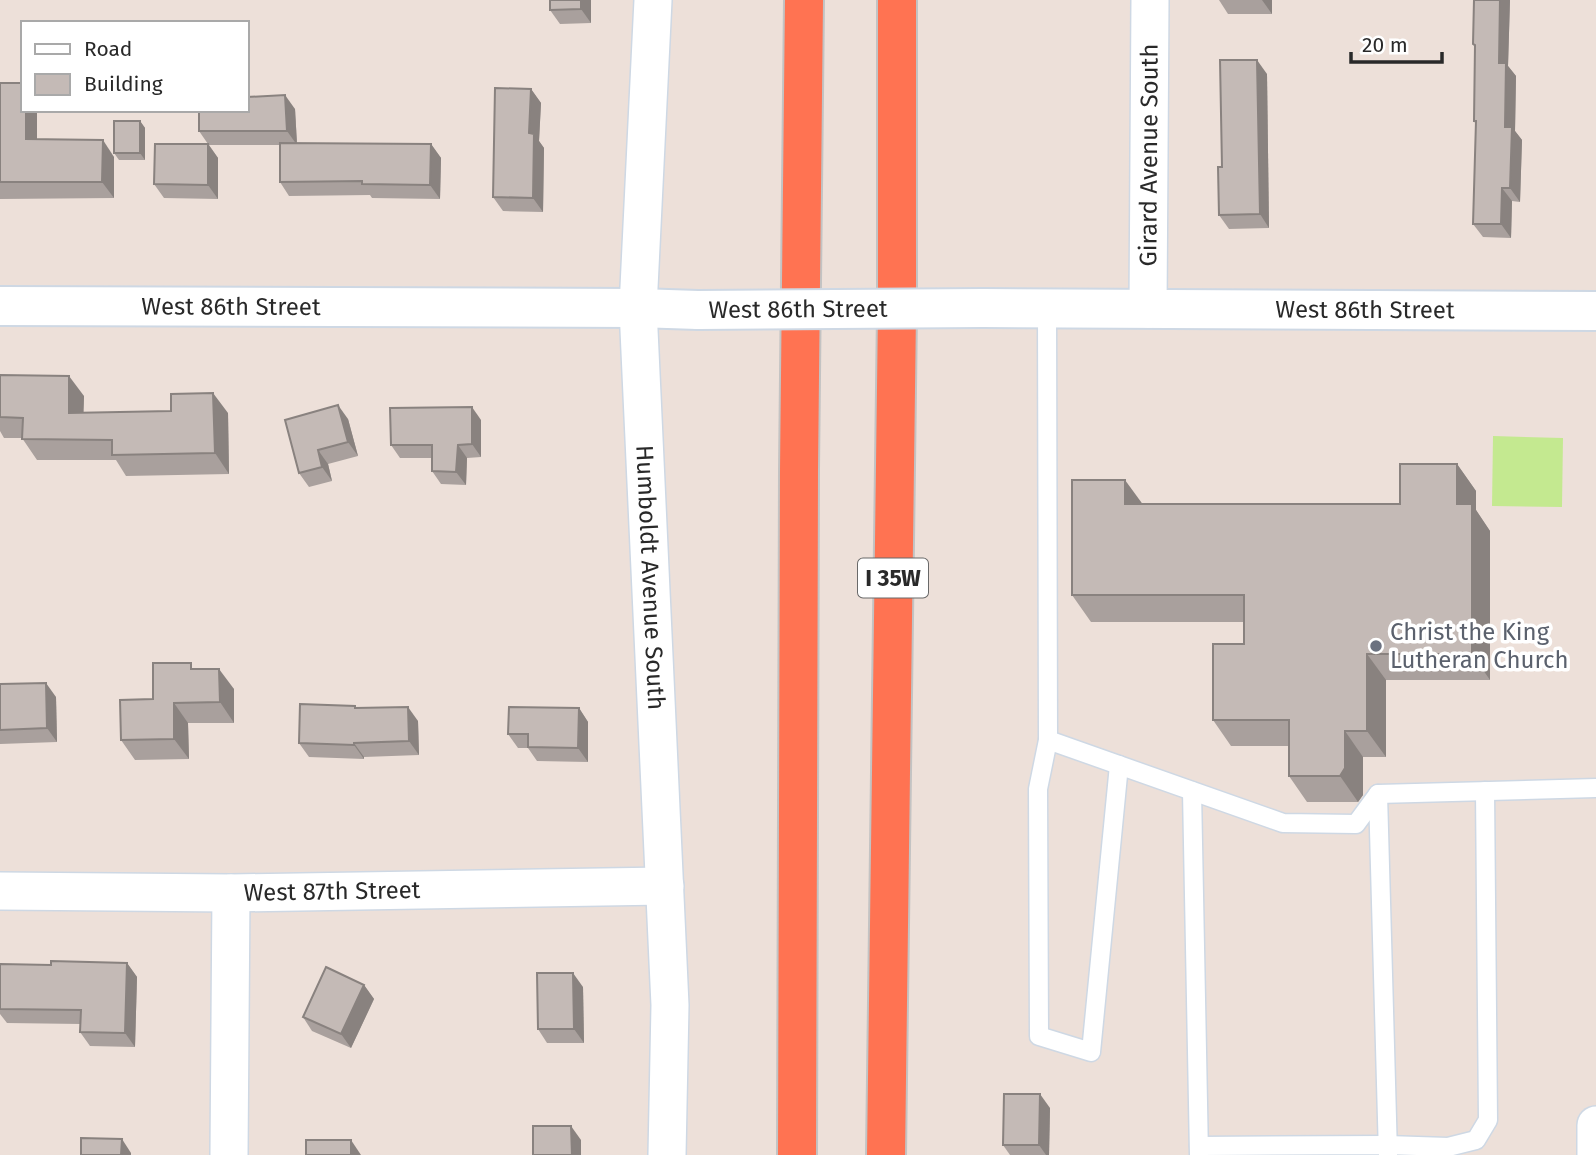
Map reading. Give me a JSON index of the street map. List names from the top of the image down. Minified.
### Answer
{"streets":{"highway":["I 35W"],"street":["Girard Avenue South","West 86th Street","Humboldt Avenue South","West 87th Street"]},"crossings":[["Girard Avenue South","West 86th Street"],["West 86th Street","Humboldt Avenue South"],["Humboldt Avenue South","West 87th Street"]],"places":["Christ the King Lutheran Church"],"legend":["Road","Building"],"scale_bar":"20 m"}
